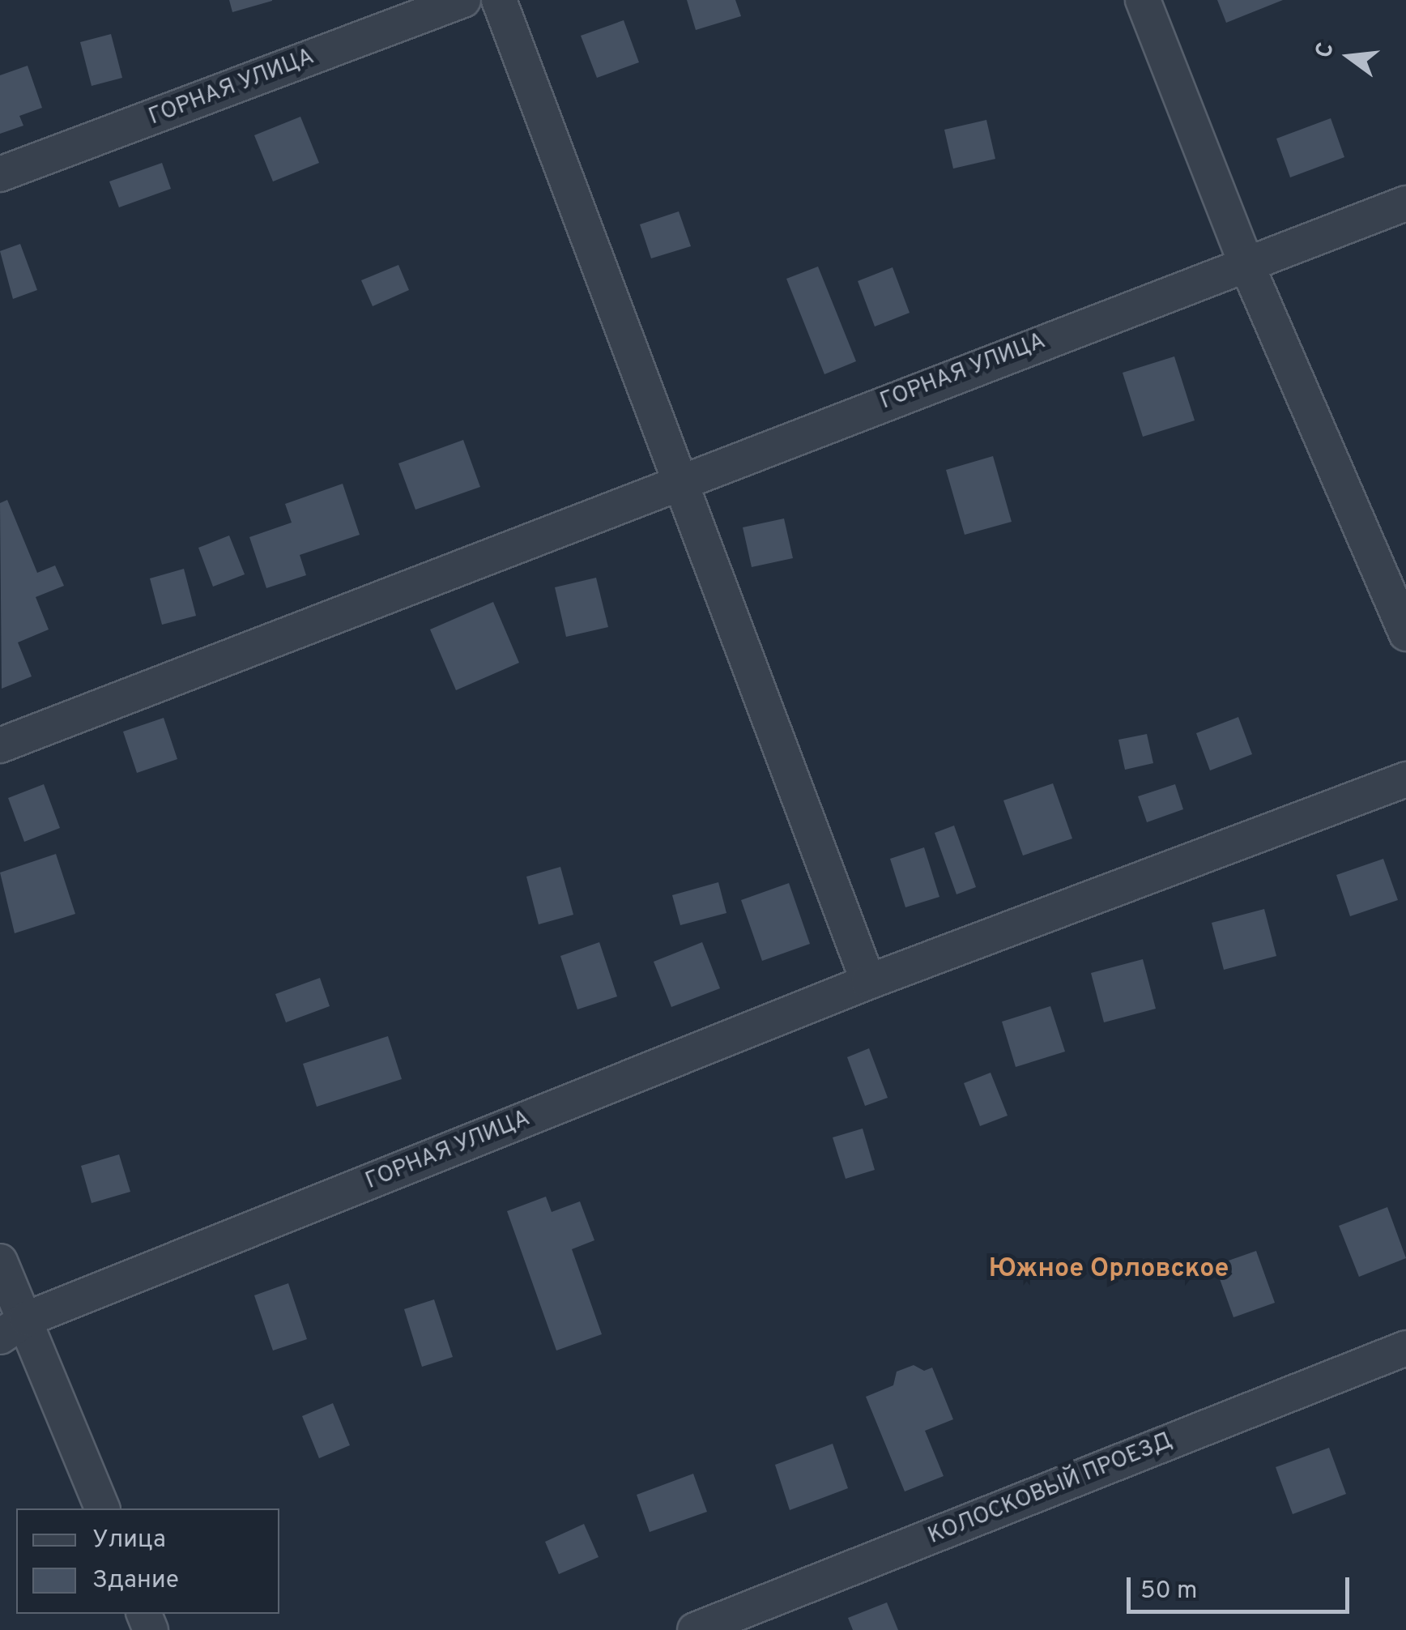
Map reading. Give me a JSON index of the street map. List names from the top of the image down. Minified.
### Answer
{"streets":{"street":["ГОРНАЯ УЛИЦА","КОЛОСКОВЫЙ ПРОЕЗД"]},"districts":["Южное Орловское"],"legend":["Улица","Здание"],"scale_bar":"50 m","north":"left"}
